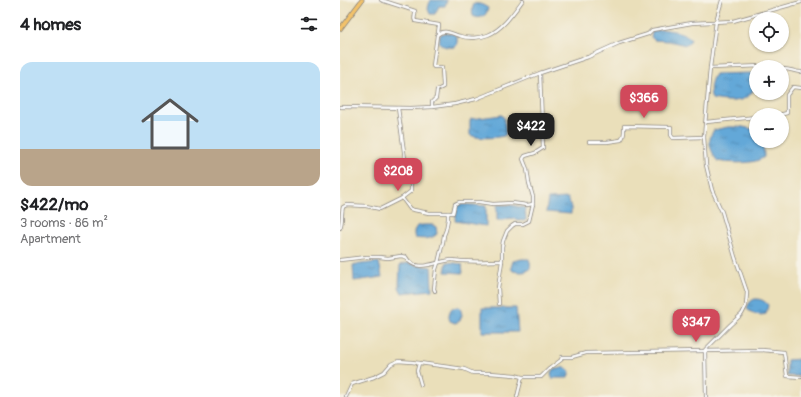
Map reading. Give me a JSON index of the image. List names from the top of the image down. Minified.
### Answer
{"page":{"heading":"4 homes","map_buttons":["+","−"],"list":[{"name":"$422/mo","note":"3 rooms · 86 m² · Apartment"}],"price":["$366","$422","$208","$347"]}}
